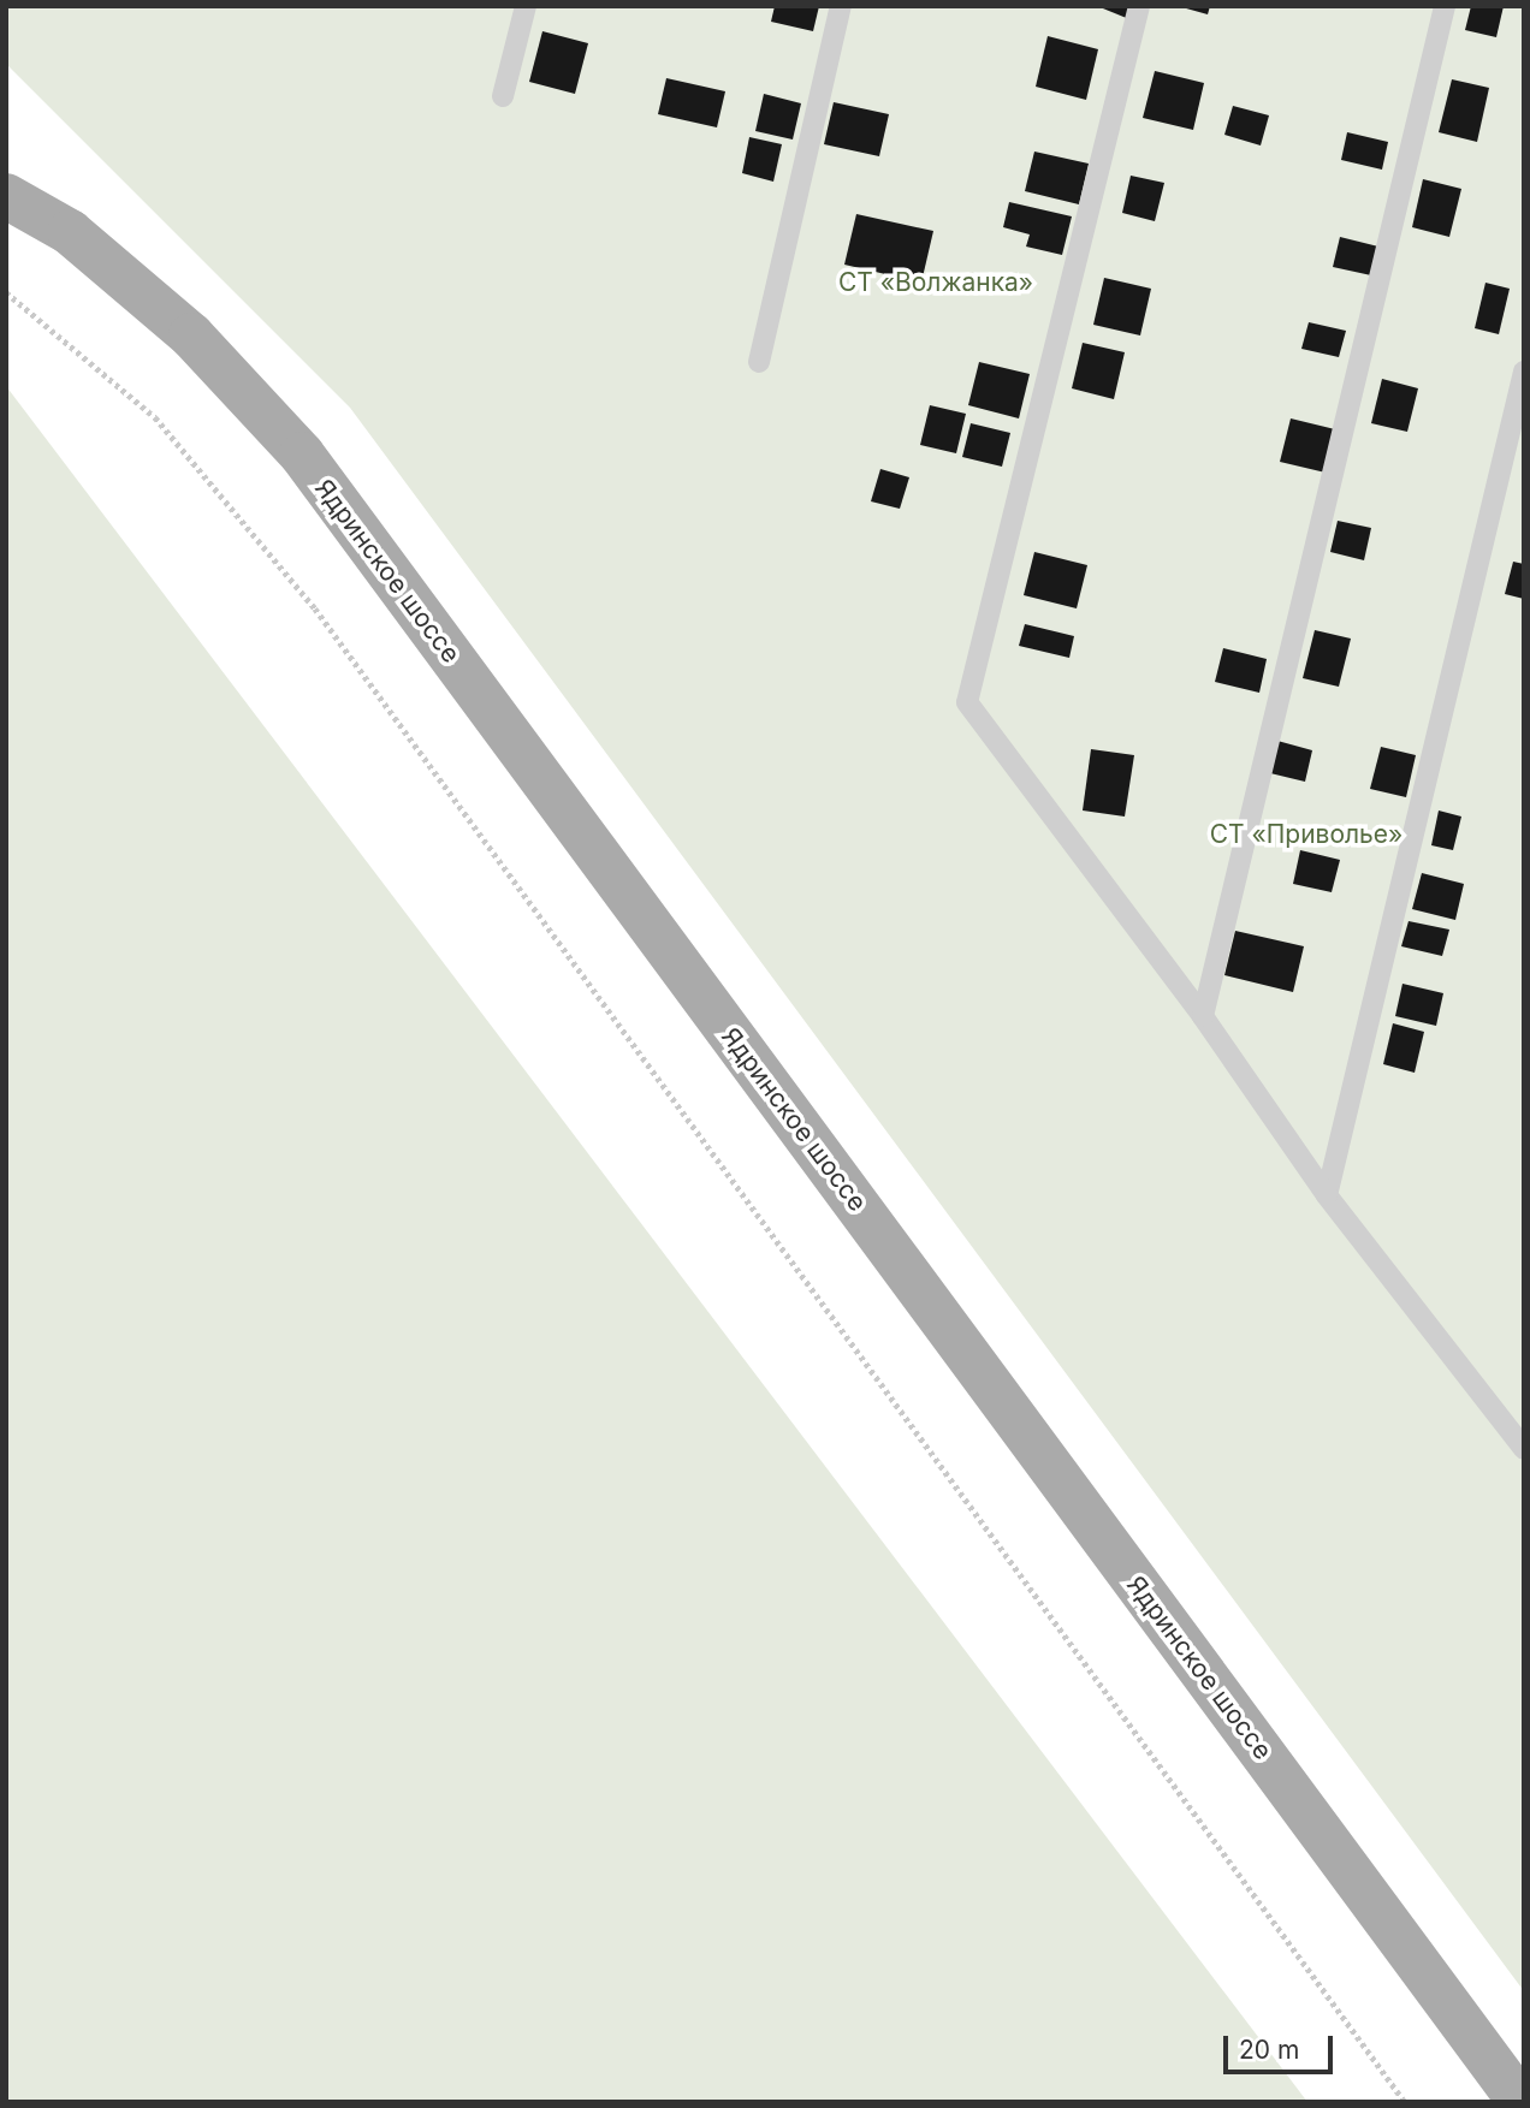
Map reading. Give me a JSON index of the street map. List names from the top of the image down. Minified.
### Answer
{"streets":{"main road":["Ядринское шоссе"]},"parks":["СТ «Волжанка»","СТ «Приволье»"],"scale_bar":"20 m"}
